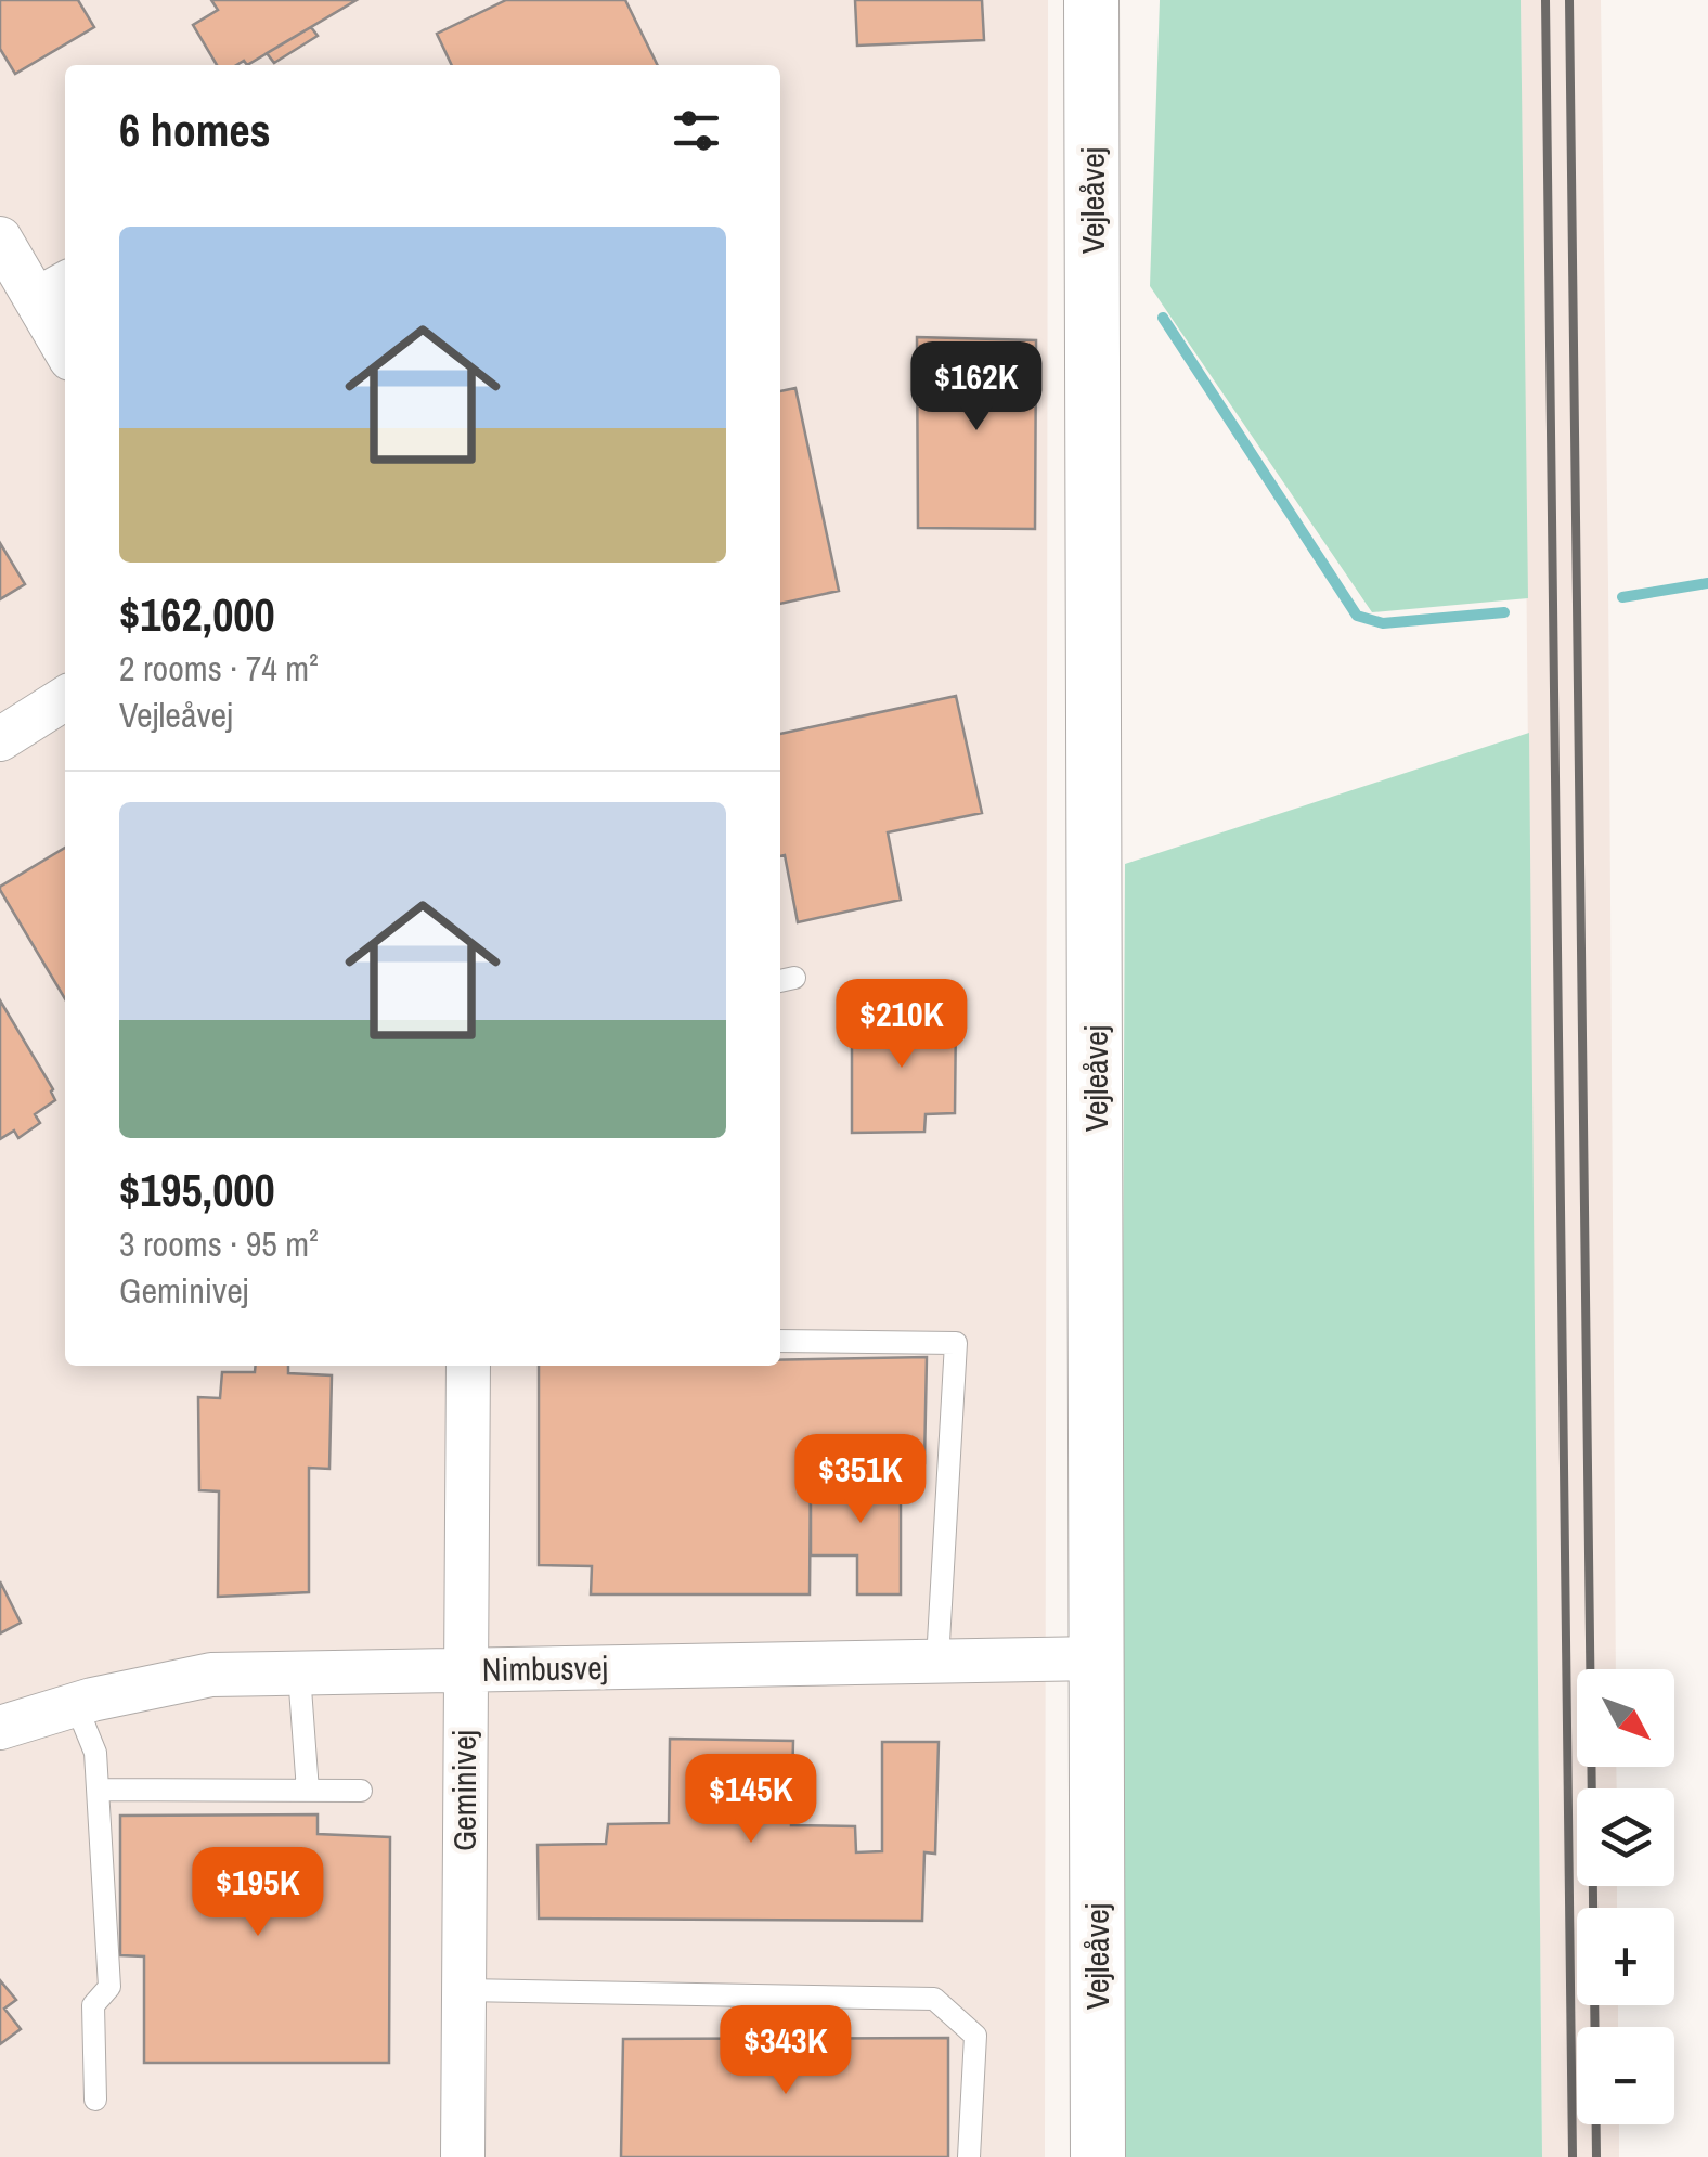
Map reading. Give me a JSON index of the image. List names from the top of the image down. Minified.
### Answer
{"streets":{"street":["Vejleåvej","Nimbusvej","Geminivej"]},"crossings":[["Vejleåvej","Nimbusvej"],["Nimbusvej","Geminivej"]],"north":"bottom right","page":{"heading":"6 homes","list":[{"name":"$162,000","note":"2 rooms · 74 m² · Vejleåvej"},{"name":"$195,000","note":"3 rooms · 95 m² · Geminivej"}],"price":["$162K","$210K","$351K","$145K","$195K","$343K"],"map_buttons":["+","−"]}}
